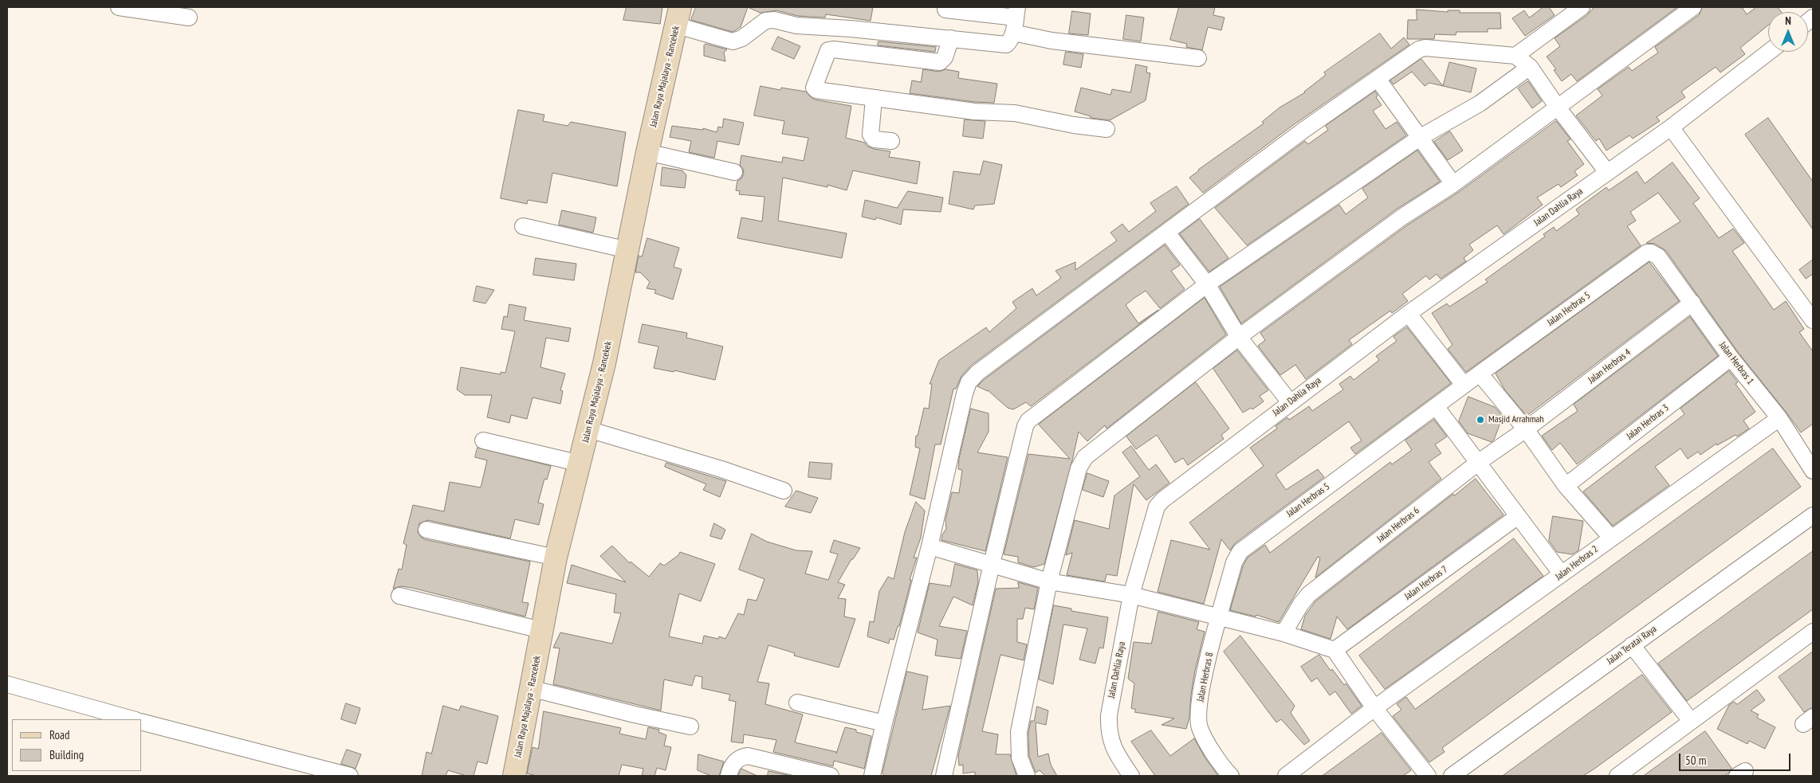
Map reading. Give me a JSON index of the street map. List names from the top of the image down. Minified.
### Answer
{"streets":{"main road":["Jalan Raya Majalaya - Rancekek"],"street":["Jalan Dahlia Raya","Jalan Herbras 5","Jalan Herbras 1","Jalan Herbras 4","Jalan Herbras 3","Jalan Herbras 6","Jalan Herbras 2","Jalan Herbras 7","Jalan Teratai Raya","Jalan Herbras 8"]},"crossings":[["Jalan Herbras 5","Jalan Herbras 1"],["Jalan Herbras 5","Jalan Herbras 8"],["Jalan Herbras 1","Jalan Herbras 4"],["Jalan Herbras 1","Jalan Herbras 3"],["Jalan Herbras 1","Jalan Herbras 2"],["Jalan Herbras 4","Jalan Herbras 6"]],"places":["Masjid Arrahmah"],"legend":["Road","Building"],"scale_bar":"50 m","north":"top"}
